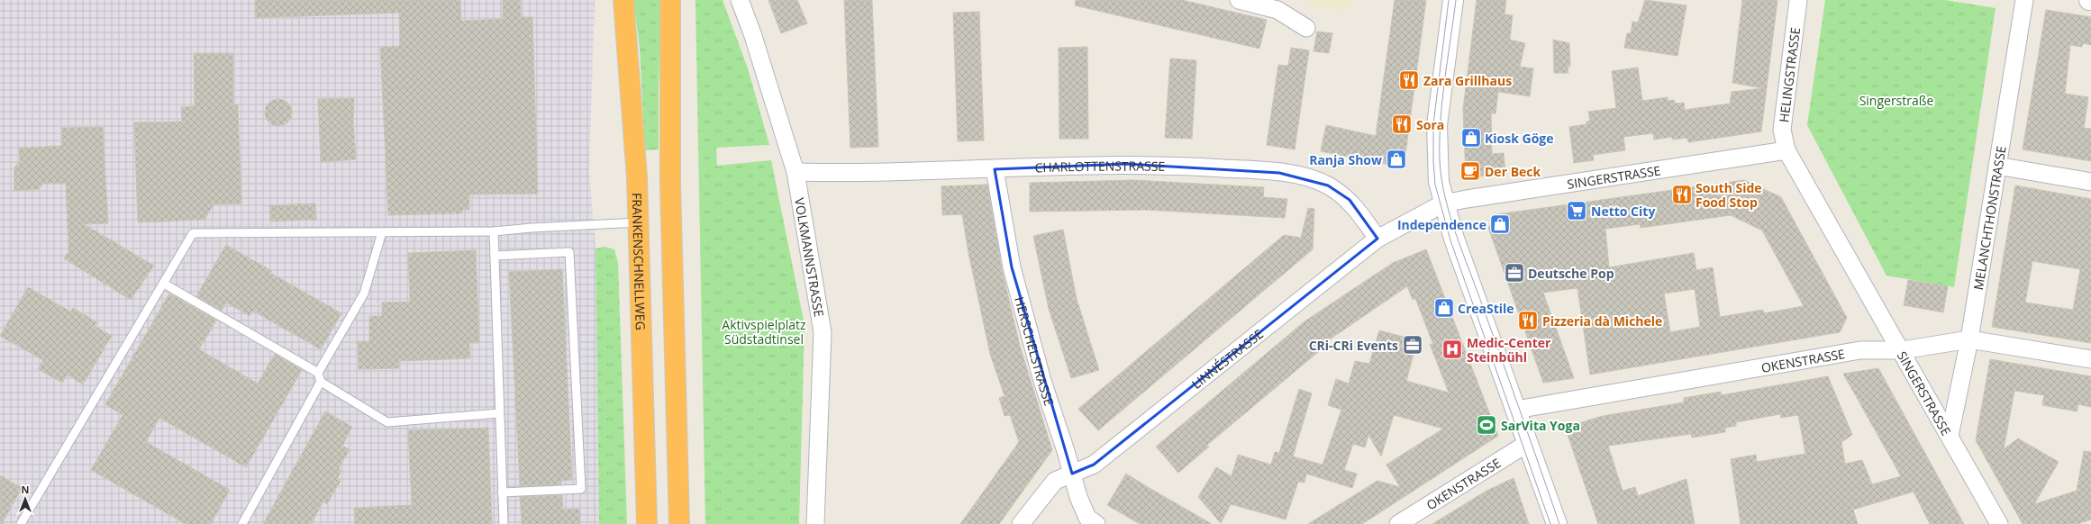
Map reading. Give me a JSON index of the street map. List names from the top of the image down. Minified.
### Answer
{"streets":{"highway":["FRANKENSCHNELLWEG"],"street":["HELINGSTRASSE","CHARLOTTENSTRASSE","SINGERSTRASSE","MELANCHTHONSTRASSE","VOLKMANNSTRASSE","HERSCHELSTRASSE","LINNÉSTRASSE","OKENSTRASSE"]},"crossings":[["HELINGSTRASSE","SINGERSTRASSE"],["CHARLOTTENSTRASSE","VOLKMANNSTRASSE"],["CHARLOTTENSTRASSE","HERSCHELSTRASSE"],["CHARLOTTENSTRASSE","LINNÉSTRASSE"],["SINGERSTRASSE","MELANCHTHONSTRASSE"],["SINGERSTRASSE","LINNÉSTRASSE"],["SINGERSTRASSE","OKENSTRASSE"],["MELANCHTHONSTRASSE","OKENSTRASSE"],["HERSCHELSTRASSE","LINNÉSTRASSE"]],"parks":["Singerstraße","Aktivspielplatz Südstadtinsel"],"places":{"restaurant":["Zara Grillhaus","Sora","South Side Food Stop","Pizzeria dà Michele"],"shop":["Kiosk Göge","Ranja Show","Independence","CreaStile"],"cafe":["Der Beck"],"supermarket":["Netto City"],"office":["Deutsche Pop","CRi-CRi Events"],"hospital":["Medic-Center Steinbühl"],"sports":["SarVita Yoga"]},"north":"top"}
